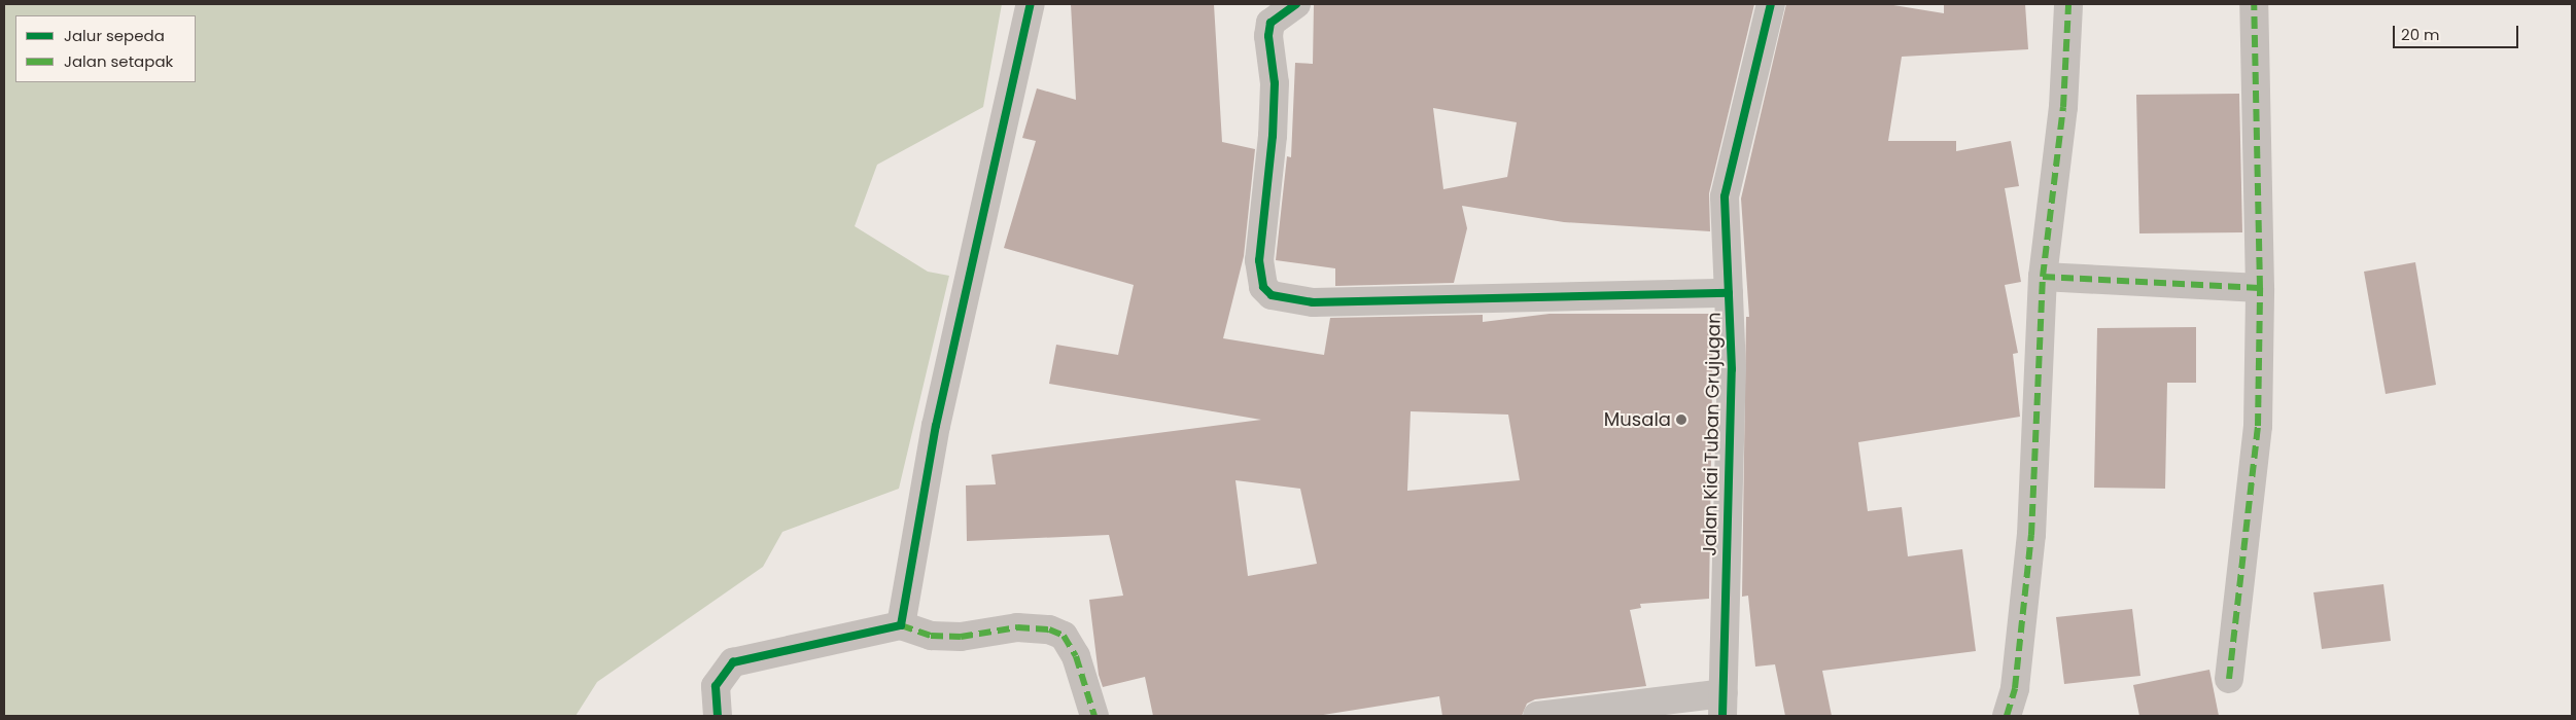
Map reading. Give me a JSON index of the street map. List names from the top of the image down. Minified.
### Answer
{"streets":{"street":["Jalan Kiai Tuban Grujugan"]},"places":["Musala"],"legend":["Jalur sepeda","Jalan setapak"],"scale_bar":"20 m"}
